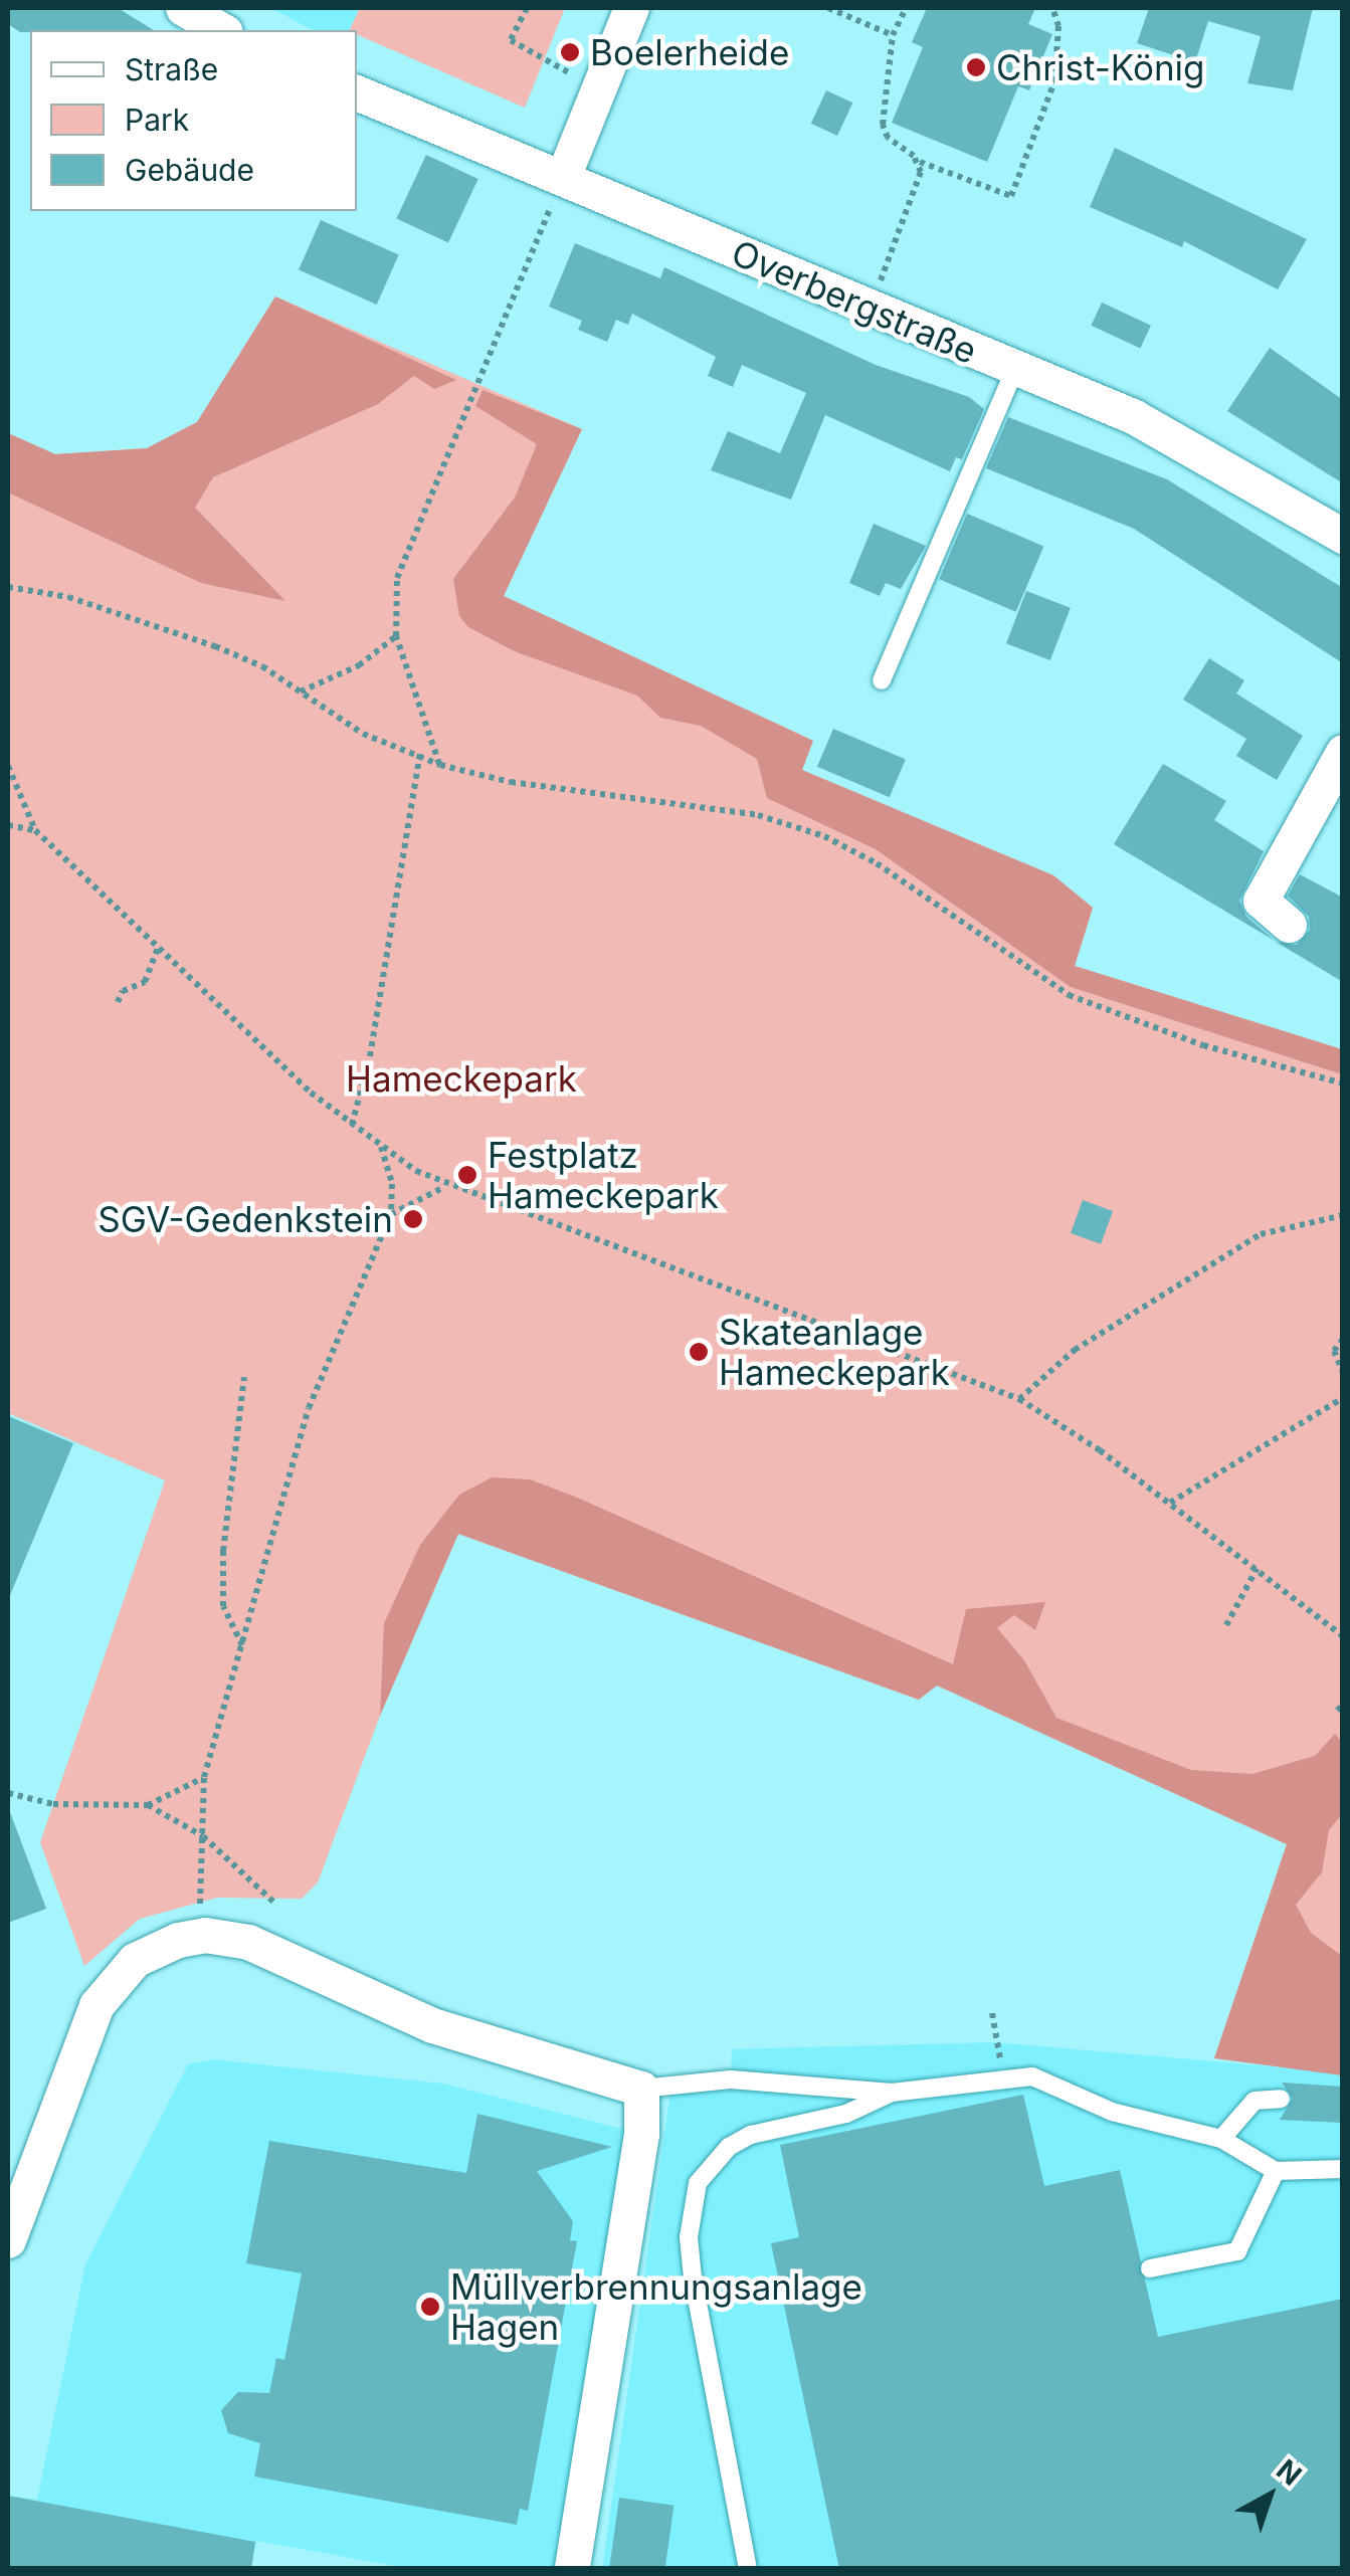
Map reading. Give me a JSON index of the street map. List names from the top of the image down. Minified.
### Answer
{"streets":{"street":["Overbergstraße"]},"parks":["Hameckepark"],"places":["Boelerheide","Christ-König","Festplatz Hameckepark","SGV-Gedenkstein","Skateanlage Hameckepark","Müllverbrennungsanlage Hagen"],"legend":["Straße","Park","Gebäude"],"north":"top right"}
